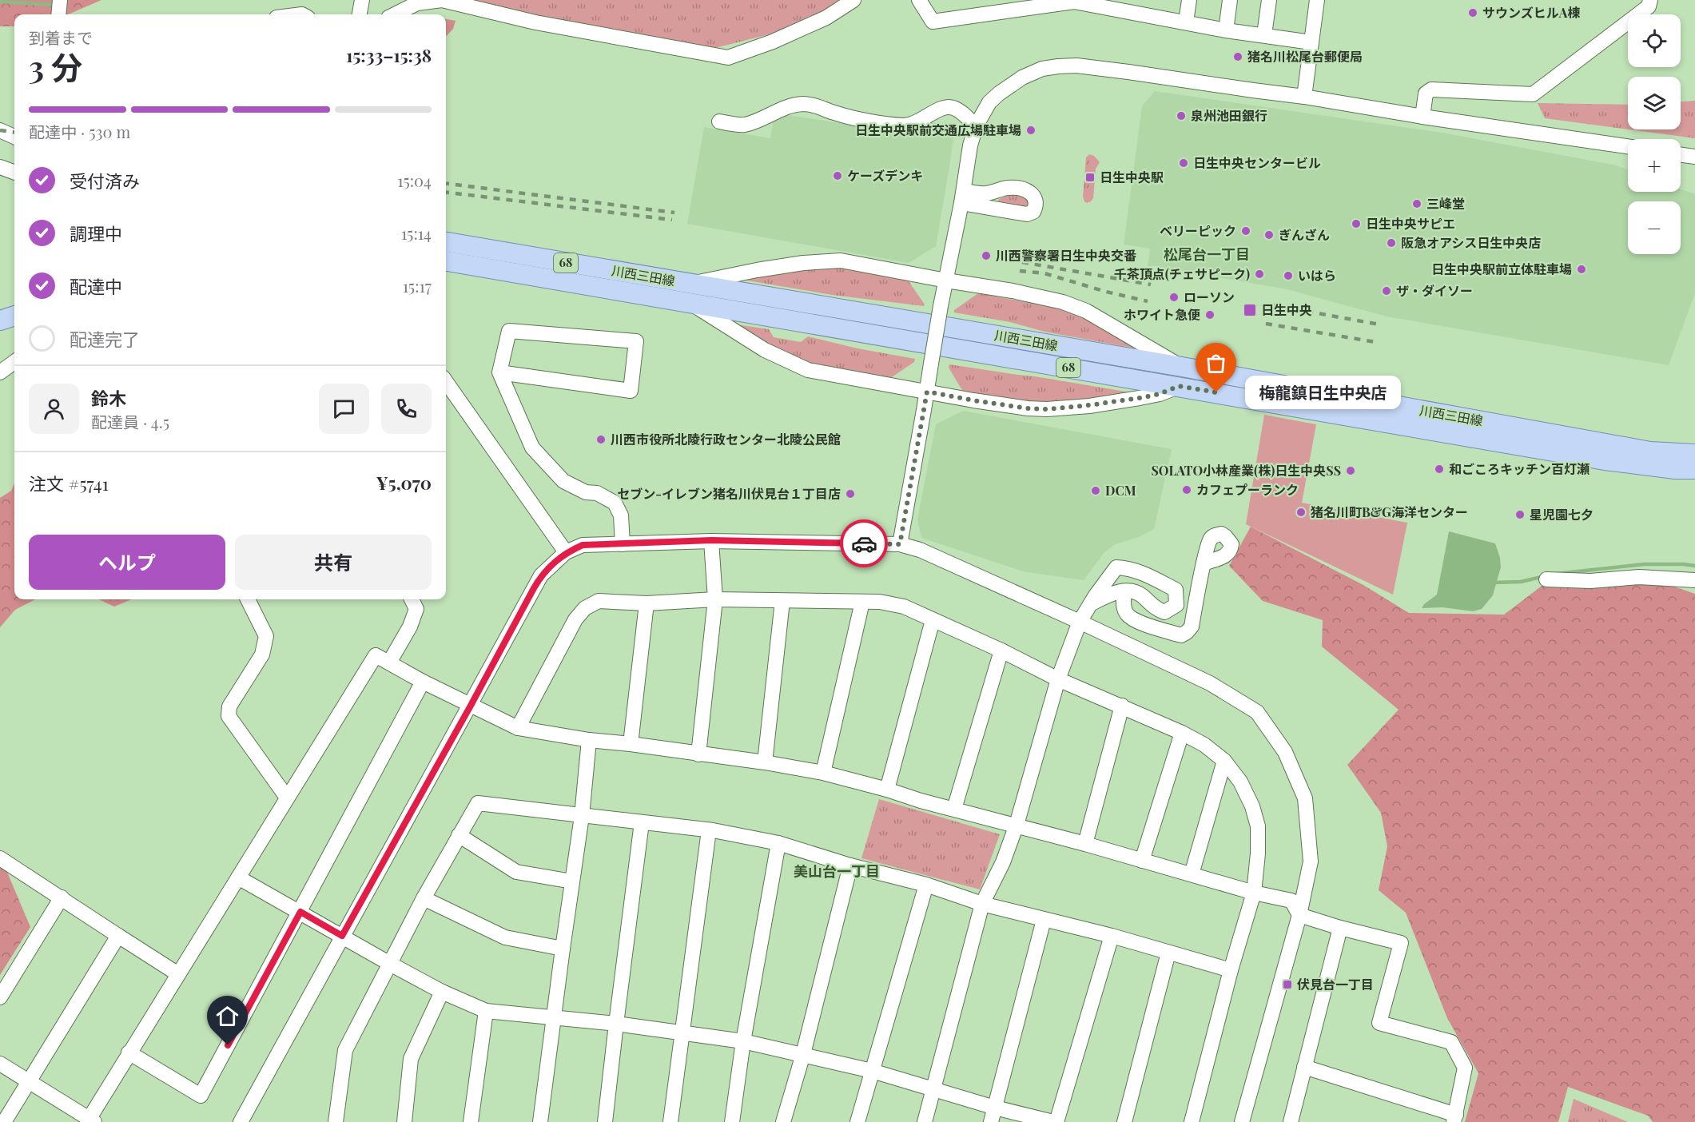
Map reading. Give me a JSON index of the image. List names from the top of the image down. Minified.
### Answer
{"streets":{"main road":["68","川西三田線"]},"districts":["松尾台一丁目","美山台一丁目"],"places":{"other":["サウンズヒルA棟","猪名川松尾台郵便局","泉州池田銀行","日生中央駅前交通広場駐車場","日生中央センタービル","ケーズデンキ","三峰堂","日生中央サピエ","ベリーピック","ぎんざん","阪急オアシス日生中央店","川西警察署日生中央交番","日生中央駅前立体駐車場","千茶頂点(チェサピーク)","いはら","ザ・ダイソー","ローソン","ホワイト急便","梅龍鎮日生中央店","川西市役所北陵行政センター北陵公民館","和ごころキッチン百灯瀬","SOLATO小林産業(株)日生中央SS","カフェプーランク","DCM","セブン‐イレブン猪名川伏見台１丁目店","猪名川町B&G海洋センター","星児園七夕"],"transit":["日生中央駅","日生中央","伏見台一丁目"]},"page":{"map_buttons":["+","−"],"heading":["3 分","到着まで","15:33–15:38"],"panel":["鈴木","配達員 · 4.5","注文 #5741","¥5,070"],"bar":"配達中 · 530 m","list":[["受付済み","15:04"],["調理中","15:14"],["配達中","15:17"],"配達完了"],"bubble":"梅龍鎮日生中央店","buttons":["ヘルプ","共有"]}}
